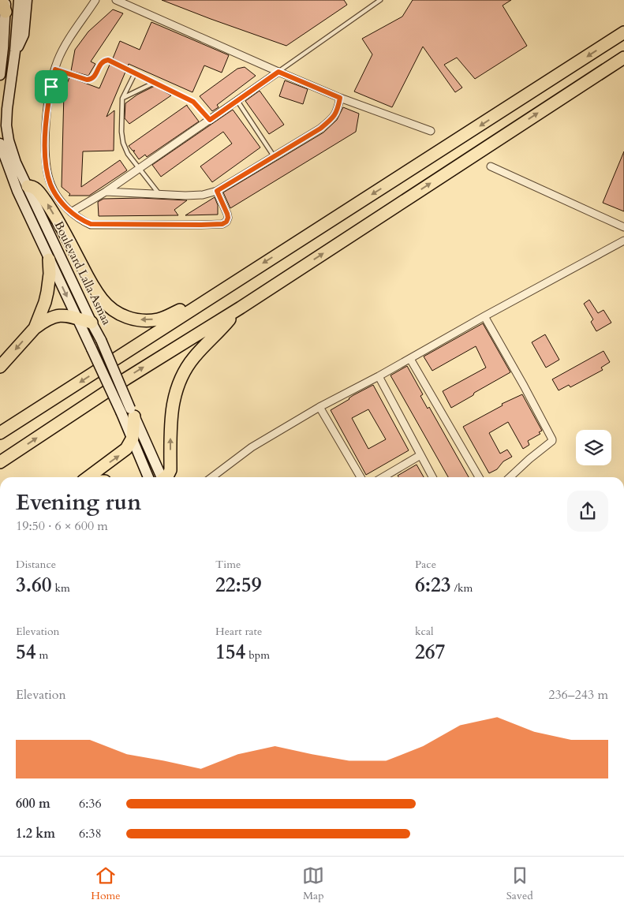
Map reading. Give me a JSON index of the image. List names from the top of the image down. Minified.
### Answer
{"streets":{"main road":["Boulevard Lalla Asmaa"]},"page":{"heading":["Evening run","19:50 · 6 × 600 m"],"stats":[["Distance","3.60 km"],["Time","22:59"],["Pace","6:23 /km"],["Elevation","54 m"],["Heart rate","154 bpm"],["kcal","267"]],"chart":["Elevation","236–243 m"],"list":[{"name":"600 m","note":"6:36"},{"name":"1.2 km","note":"6:38"}],"tabs":["Home","Map","Saved"]}}
